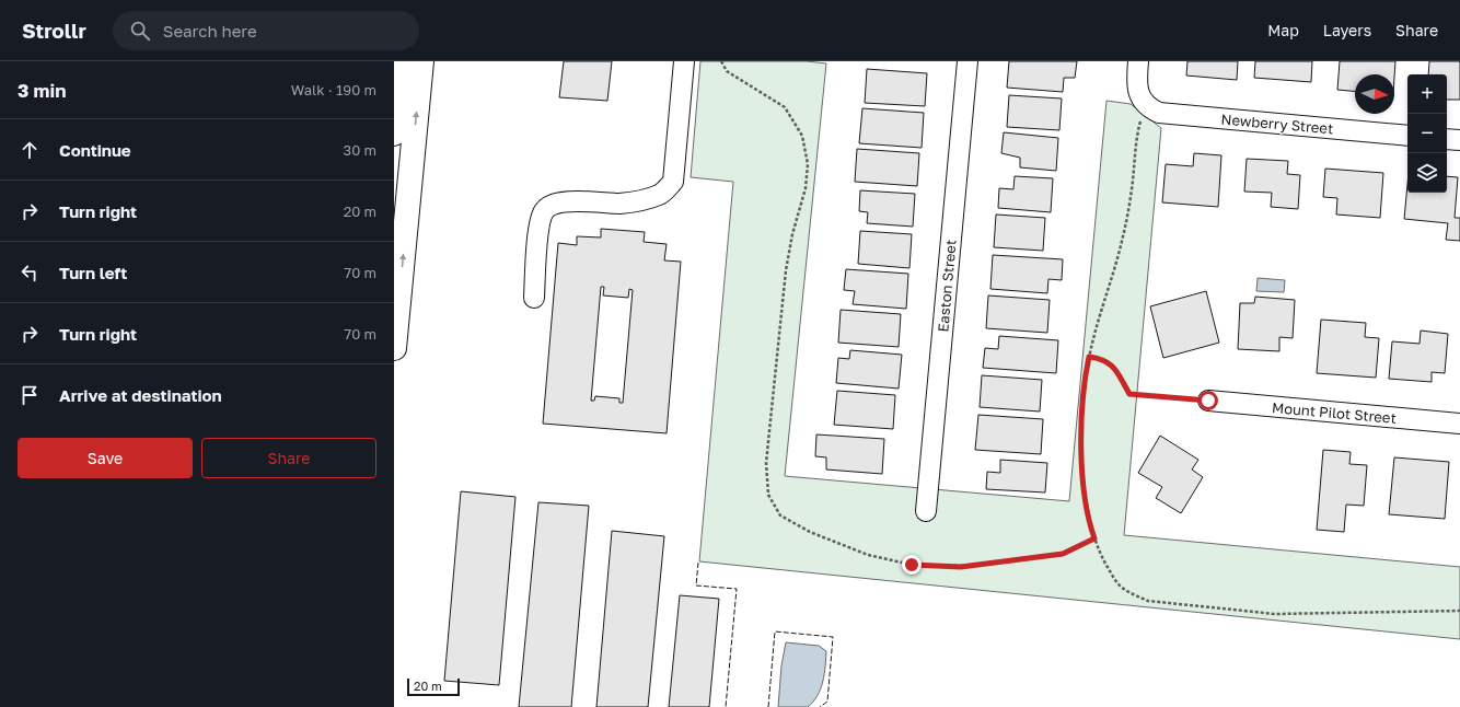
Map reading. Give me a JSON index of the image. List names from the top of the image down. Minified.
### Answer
{"streets":{"street":["Newberry Street","Easton Street","Mount Pilot Street"]},"scale_bar":"20 m","north":"right","page":{"header":"Strollr","search":"Search here","nav":["Map","Layers","Share"],"heading":["3 min","Walk · 190 m"],"map_buttons":["+","−"],"list":[["Continue","30 m"],["Turn right","20 m"],["Turn left","70 m"],["Turn right","70 m"],"Arrive at destination"],"buttons":["Save","Share"],"scale":"20 m"}}
